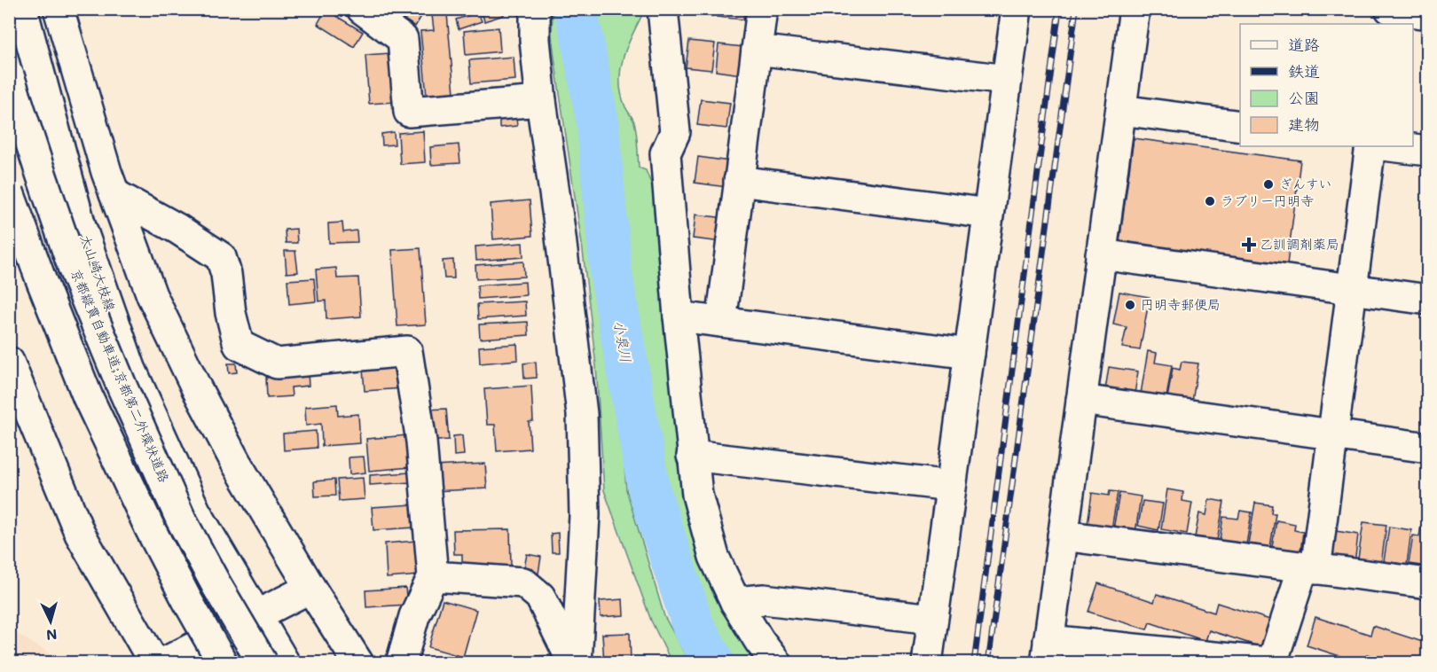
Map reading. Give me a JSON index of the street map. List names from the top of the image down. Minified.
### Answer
{"streets":{"main road":["大山崎大枝線","京都縦貫自動車道;京都第二外環状道路"]},"water":["小泉川"],"places":{"other":["ぎんすい","ラブリー円明寺","円明寺郵便局"],"health":["乙訓調剤薬局"]},"legend":["道路","鉄道","公園","建物"],"north":"bottom"}
